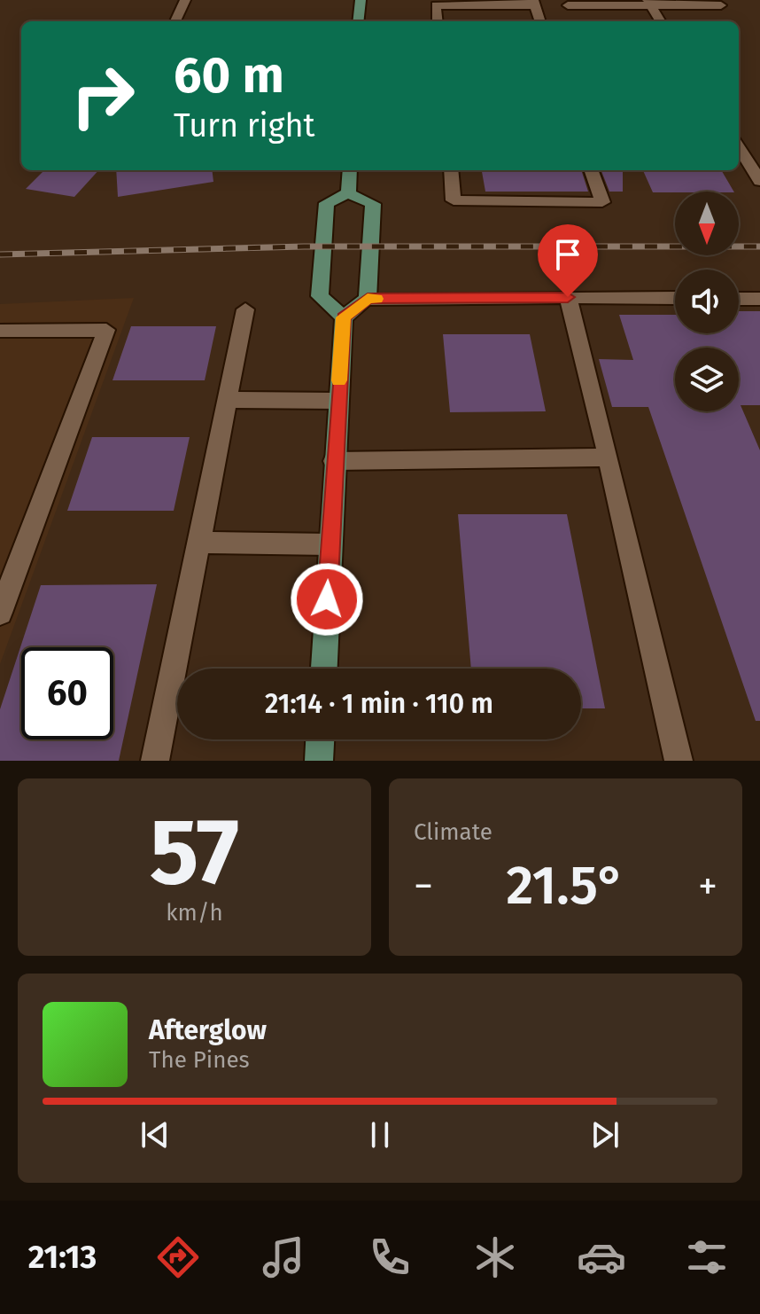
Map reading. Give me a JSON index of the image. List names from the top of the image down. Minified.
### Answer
{"north":"bottom","page":{"turn":["60 m","Turn right"],"limit":"60","trip":"21:14 · 1 min · 110 m","tile":[["57","km/h"],"Climate"],"heat":["−","21.5°","+"],"song":["Afterglow","The Pines"],"tabs":"21:13"}}
